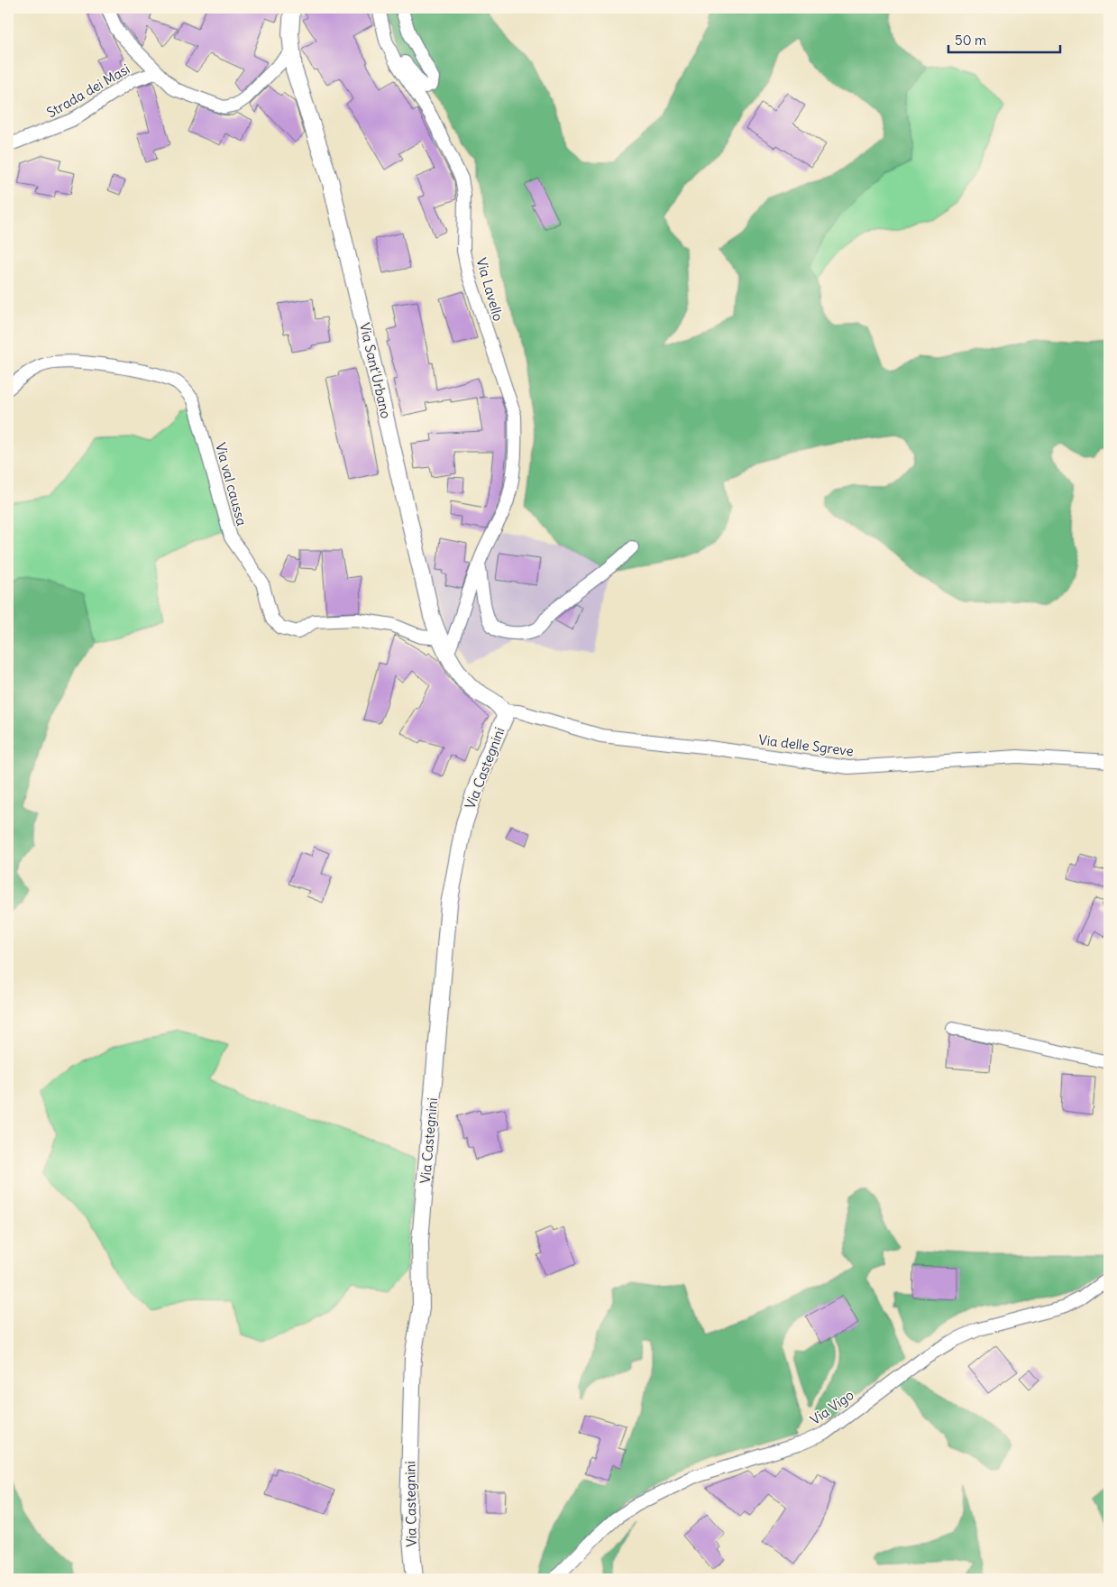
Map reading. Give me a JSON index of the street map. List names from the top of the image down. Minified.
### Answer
{"streets":{"street":["Strada dei Masi","Via Lavello","Via Sant'Urbano","Via val caussa","Via delle Sgreve","Via Castegnini","Via Vigo"]},"crossings":[["Via Lavello","Via Sant'Urbano"],["Via Sant'Urbano","Via val caussa"],["Via Sant'Urbano","Via delle Sgreve"],["Via Sant'Urbano","Via Castegnini"],["Via delle Sgreve","Via Castegnini"]],"scale_bar":"50 m"}
